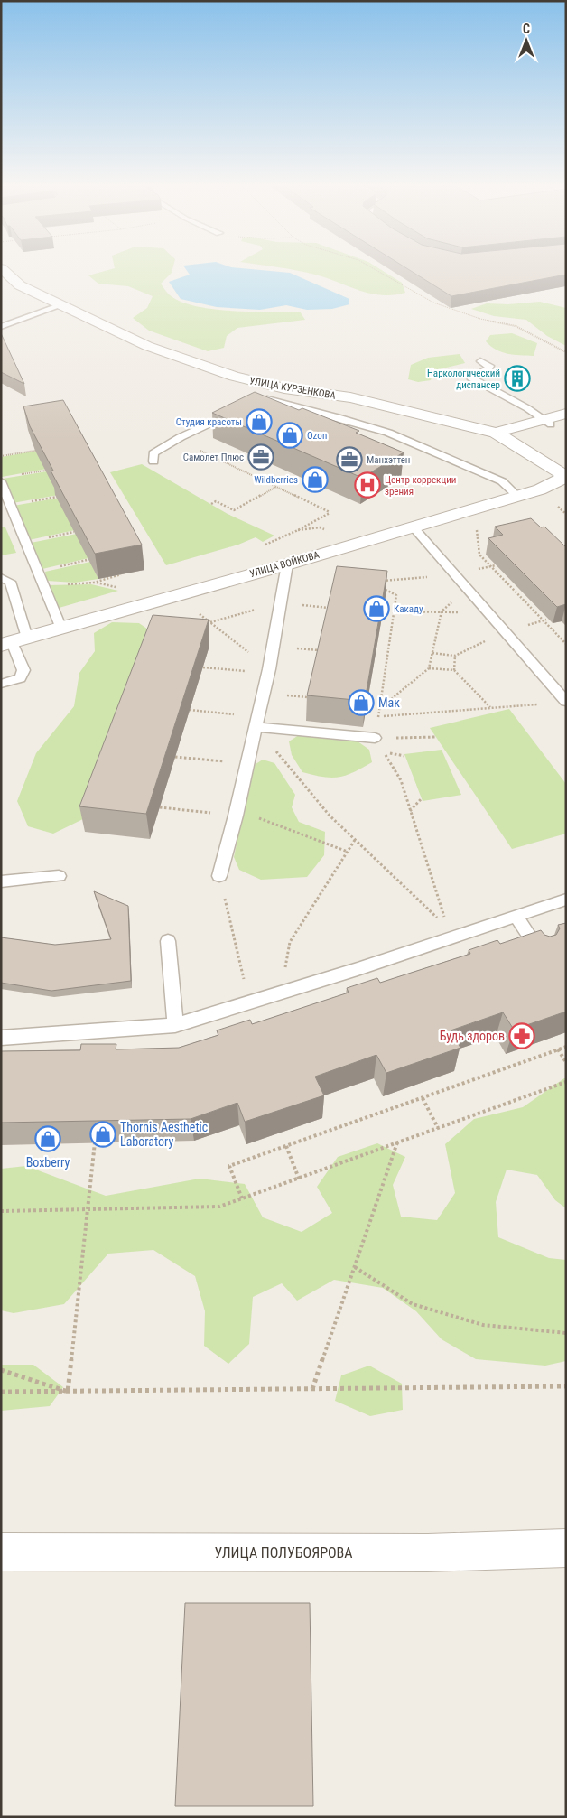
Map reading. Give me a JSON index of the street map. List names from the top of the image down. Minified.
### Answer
{"streets":{"street":["УЛИЦА КУРЗЕНКОВА","УЛИЦА ВОЙКОВА","УЛИЦА ПОЛУБОЯРОВА"]},"crossings":[["УЛИЦА КУРЗЕНКОВА","УЛИЦА ВОЙКОВА"]],"places":{"building":["Наркологический диспансер"],"shop":["Студия красоты","Ozon","Wildberries","Какаду","Мак","Thornis Aesthetic Laboratory","Boxberry"],"office":["Самолет Плюс","Манхэттен"],"hospital":["Центр коррекции зрения"],"pharmacy":["Будь здоров"]},"north":"top"}
